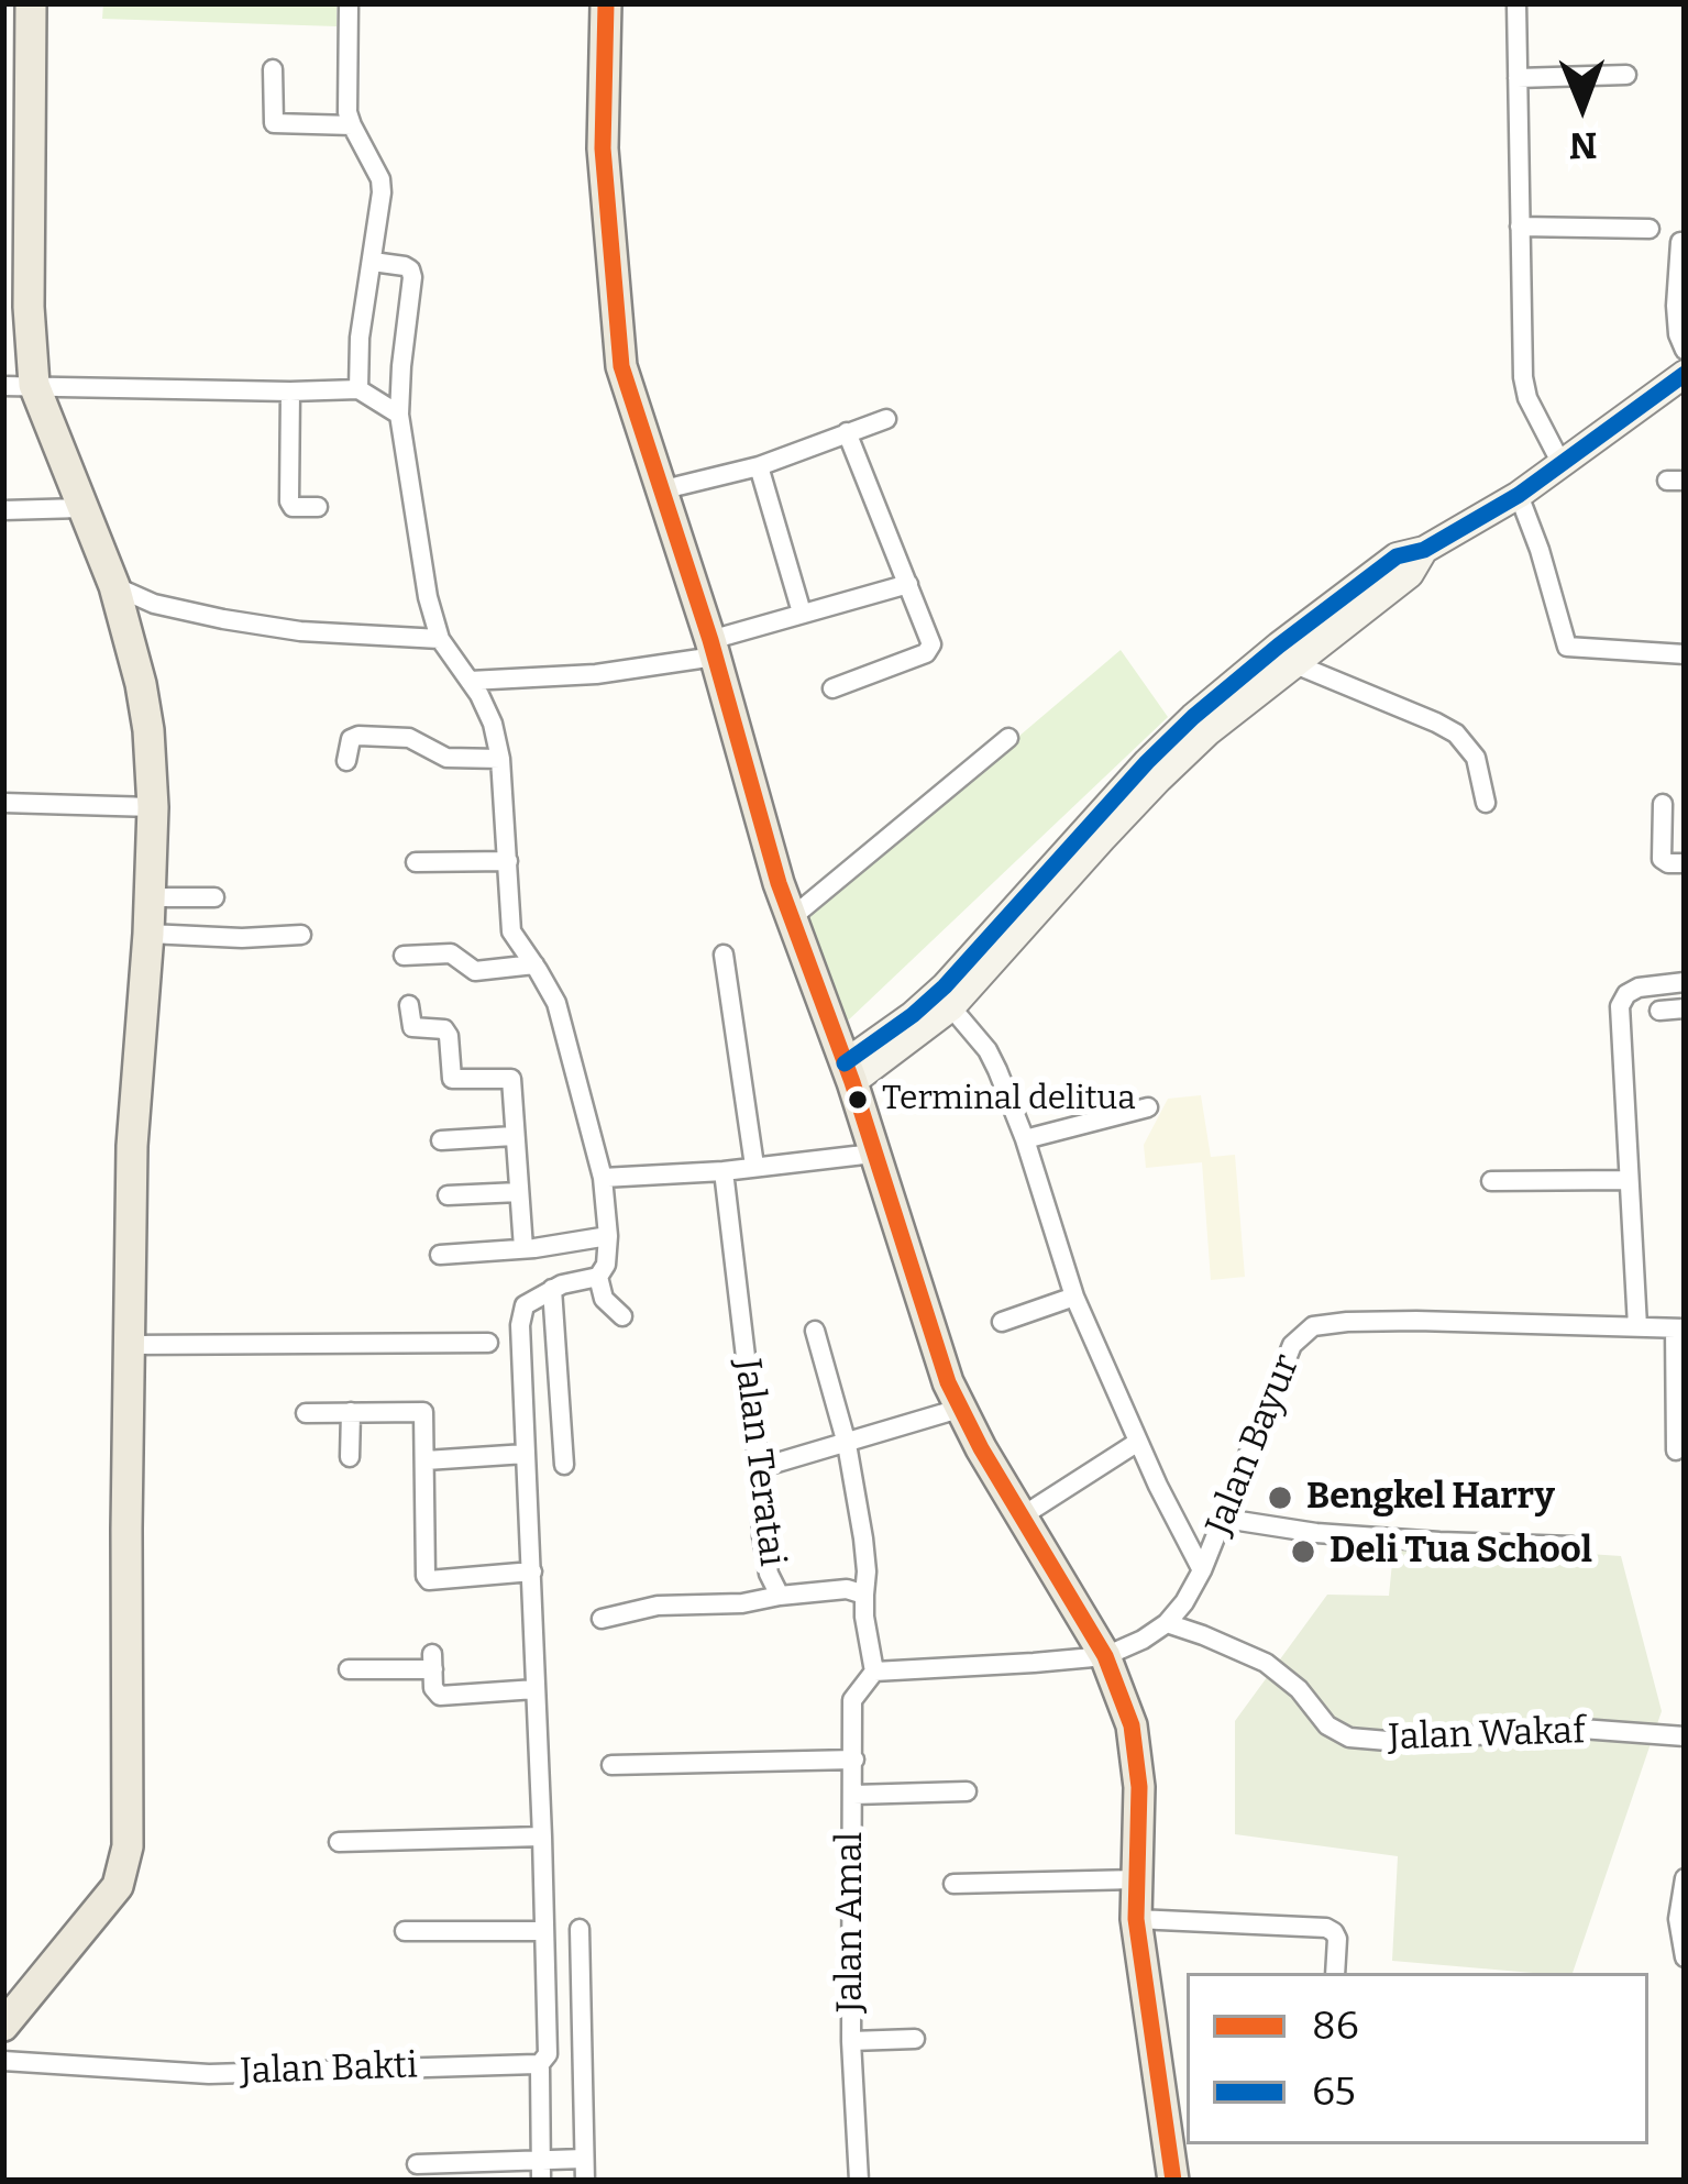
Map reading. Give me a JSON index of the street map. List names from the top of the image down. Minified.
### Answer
{"streets":{"street":["Jalan Bayur","Jalan Teratai","Jalan Wakaf","Jalan Amal","Jalan Bakti"]},"crossings":[["Jalan Bayur","Jalan Wakaf"]],"places":["Terminal delitua","Bengkel Harry","Deli Tua School"],"lines":["transit line 86","transit line 65"],"legend":["86","65"],"north":"bottom"}
